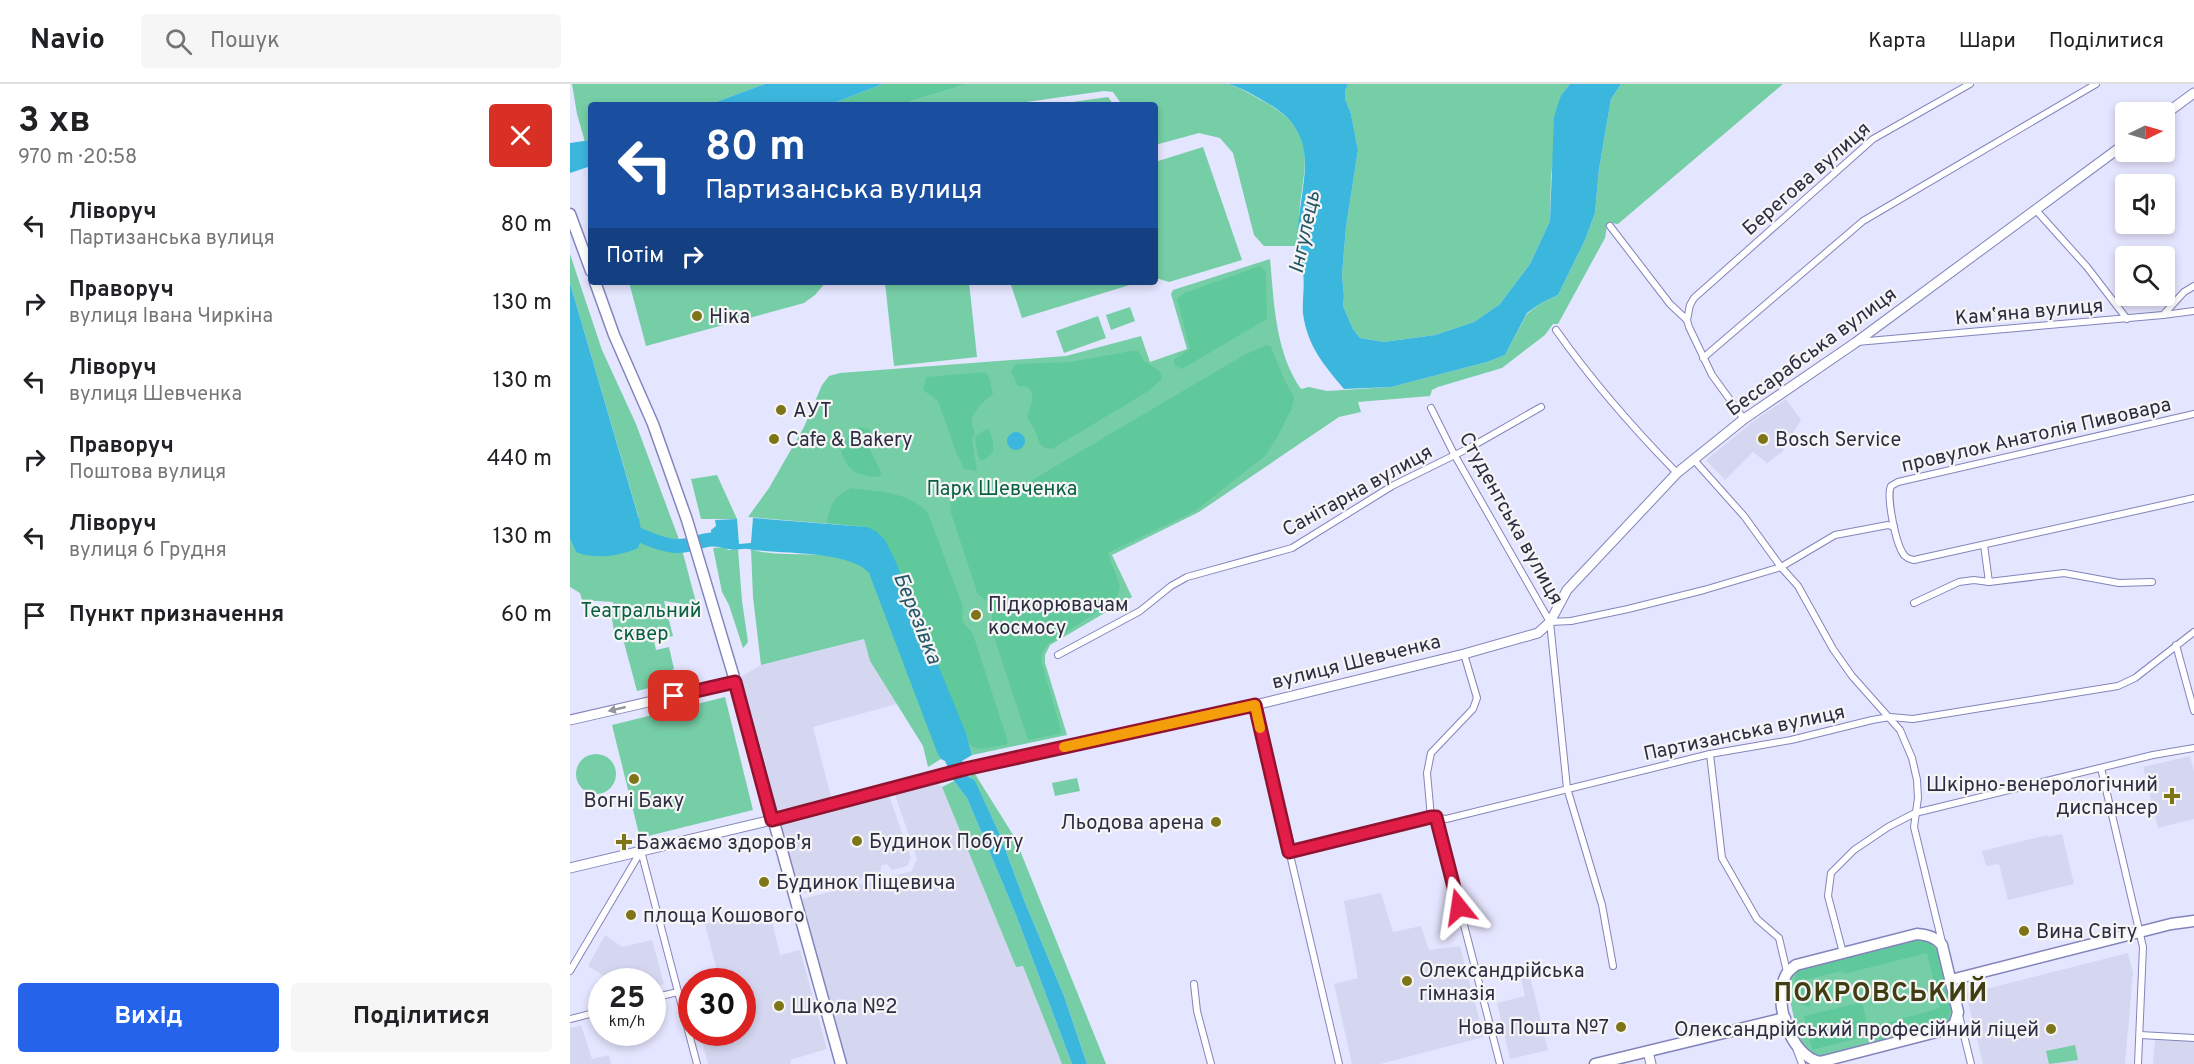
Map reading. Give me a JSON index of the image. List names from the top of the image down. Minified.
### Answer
{"streets":{"main road":["Бессарабська вулиця","вулиця Шевченка"],"street":["Берегова вулиця","Камʼяна вулиця","провулок Анатолія Пивовара","Санітарна вулиця","Студентська вулиця","Партизанська вулиця"]},"crossings":[["Камʼяна вулиця","Бессарабська вулиця"],["Бессарабська вулиця","Студентська вулиця"],["Бессарабська вулиця","вулиця Шевченка"],["провулок Анатолія Пивовара","вулиця Шевченка"],["Санітарна вулиця","Студентська вулиця"],["Студентська вулиця","вулиця Шевченка"],["Студентська вулиця","Партизанська вулиця"]],"districts":["ПОКРОВСЬКИЙ"],"water":["Інгулець","Березівка"],"parks":["Парк Шевченка","Театральний сквер"],"places":{"other":["Ніка","АУТ","Cafe & Bakery","Bosch Service","Підкорювачам космосу","Вогні Баку","Льодова арена","Будинок Побуту","Будинок Піщевича","площа Кошового","Вина Світу","Олександрійська гімназія","Школа №2","Нова Пошта №7","Олександрійський професійний ліцей"],"health":["Шкірно-венерологічний диспансер","Бажаємо здоров'я"]},"north":"right","page":{"header":"Navio","search":"Пошук","nav":["Карта","Шари","Поділитися"],"heading":["3 хв","970 m · 20:58"],"turn":["80 m","Партизанська вулиця"],"list":[{"name":"Ліворуч","note":"Партизанська вулиця","value":"80 m"},{"name":"Праворуч","note":"вулиця Івана Чиркіна","value":"130 m"},{"name":"Ліворуч","note":"вулиця Шевченка","value":"130 m"},{"name":"Праворуч","note":"Поштова вулиця","value":"440 m"},{"name":"Ліворуч","note":"вулиця 6 Грудня","value":"130 m"},{"name":"Пункт призначення","value":"60 m"}],"then":"Потім","speed":"25 km/h","limit":"30","buttons":["Вихід","Поділитися"]}}
